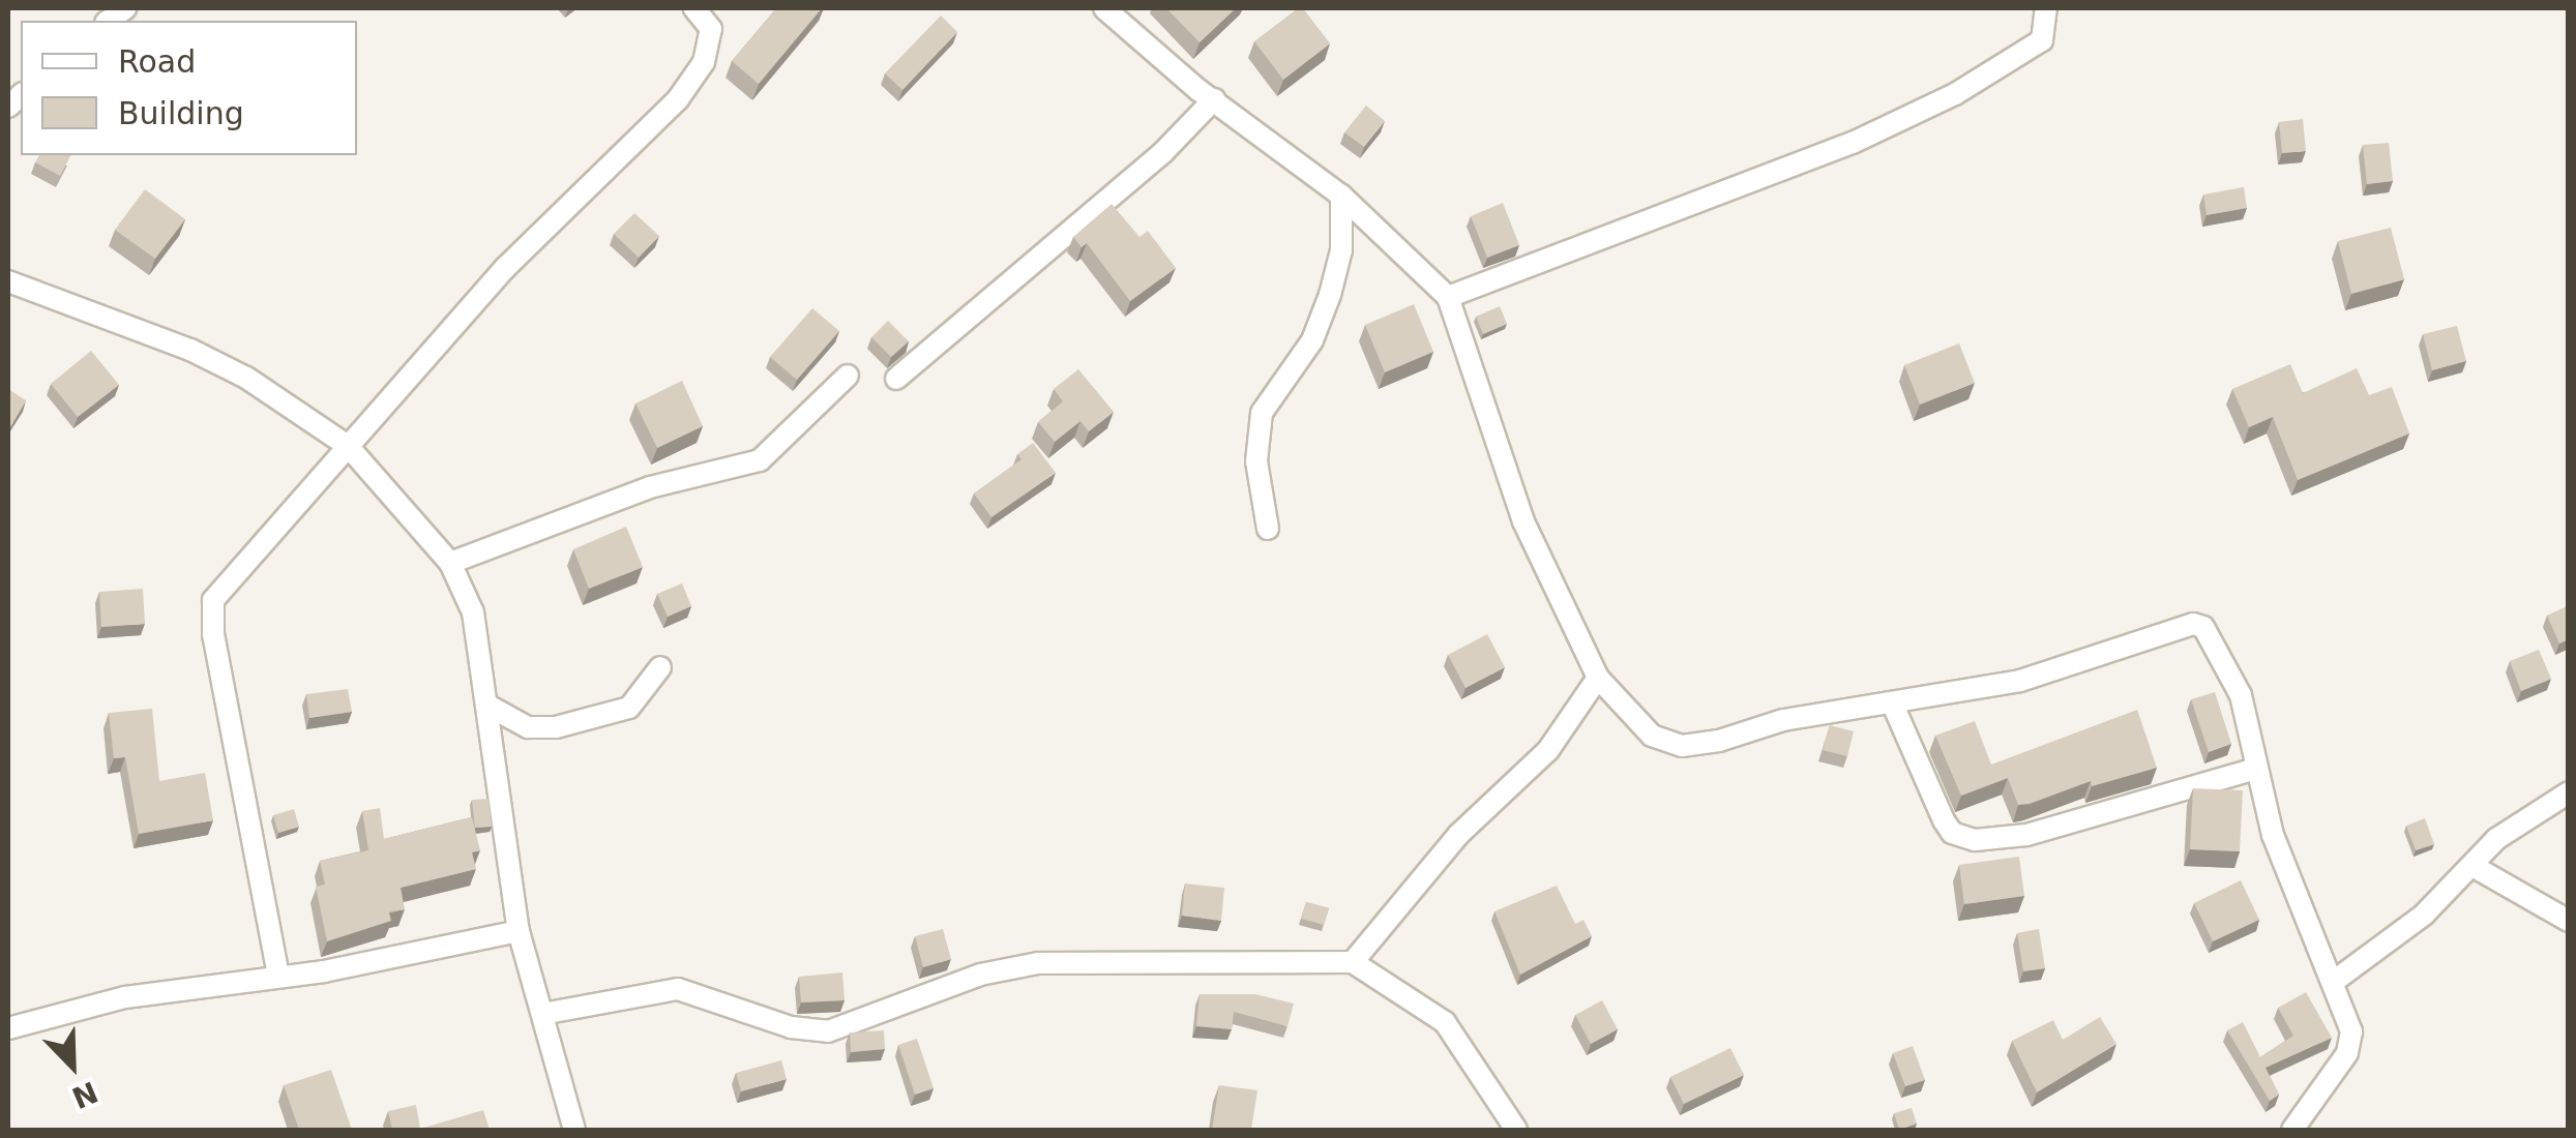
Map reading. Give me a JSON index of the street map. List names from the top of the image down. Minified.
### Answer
{"legend":["Road","Building"],"north":"bottom right"}
